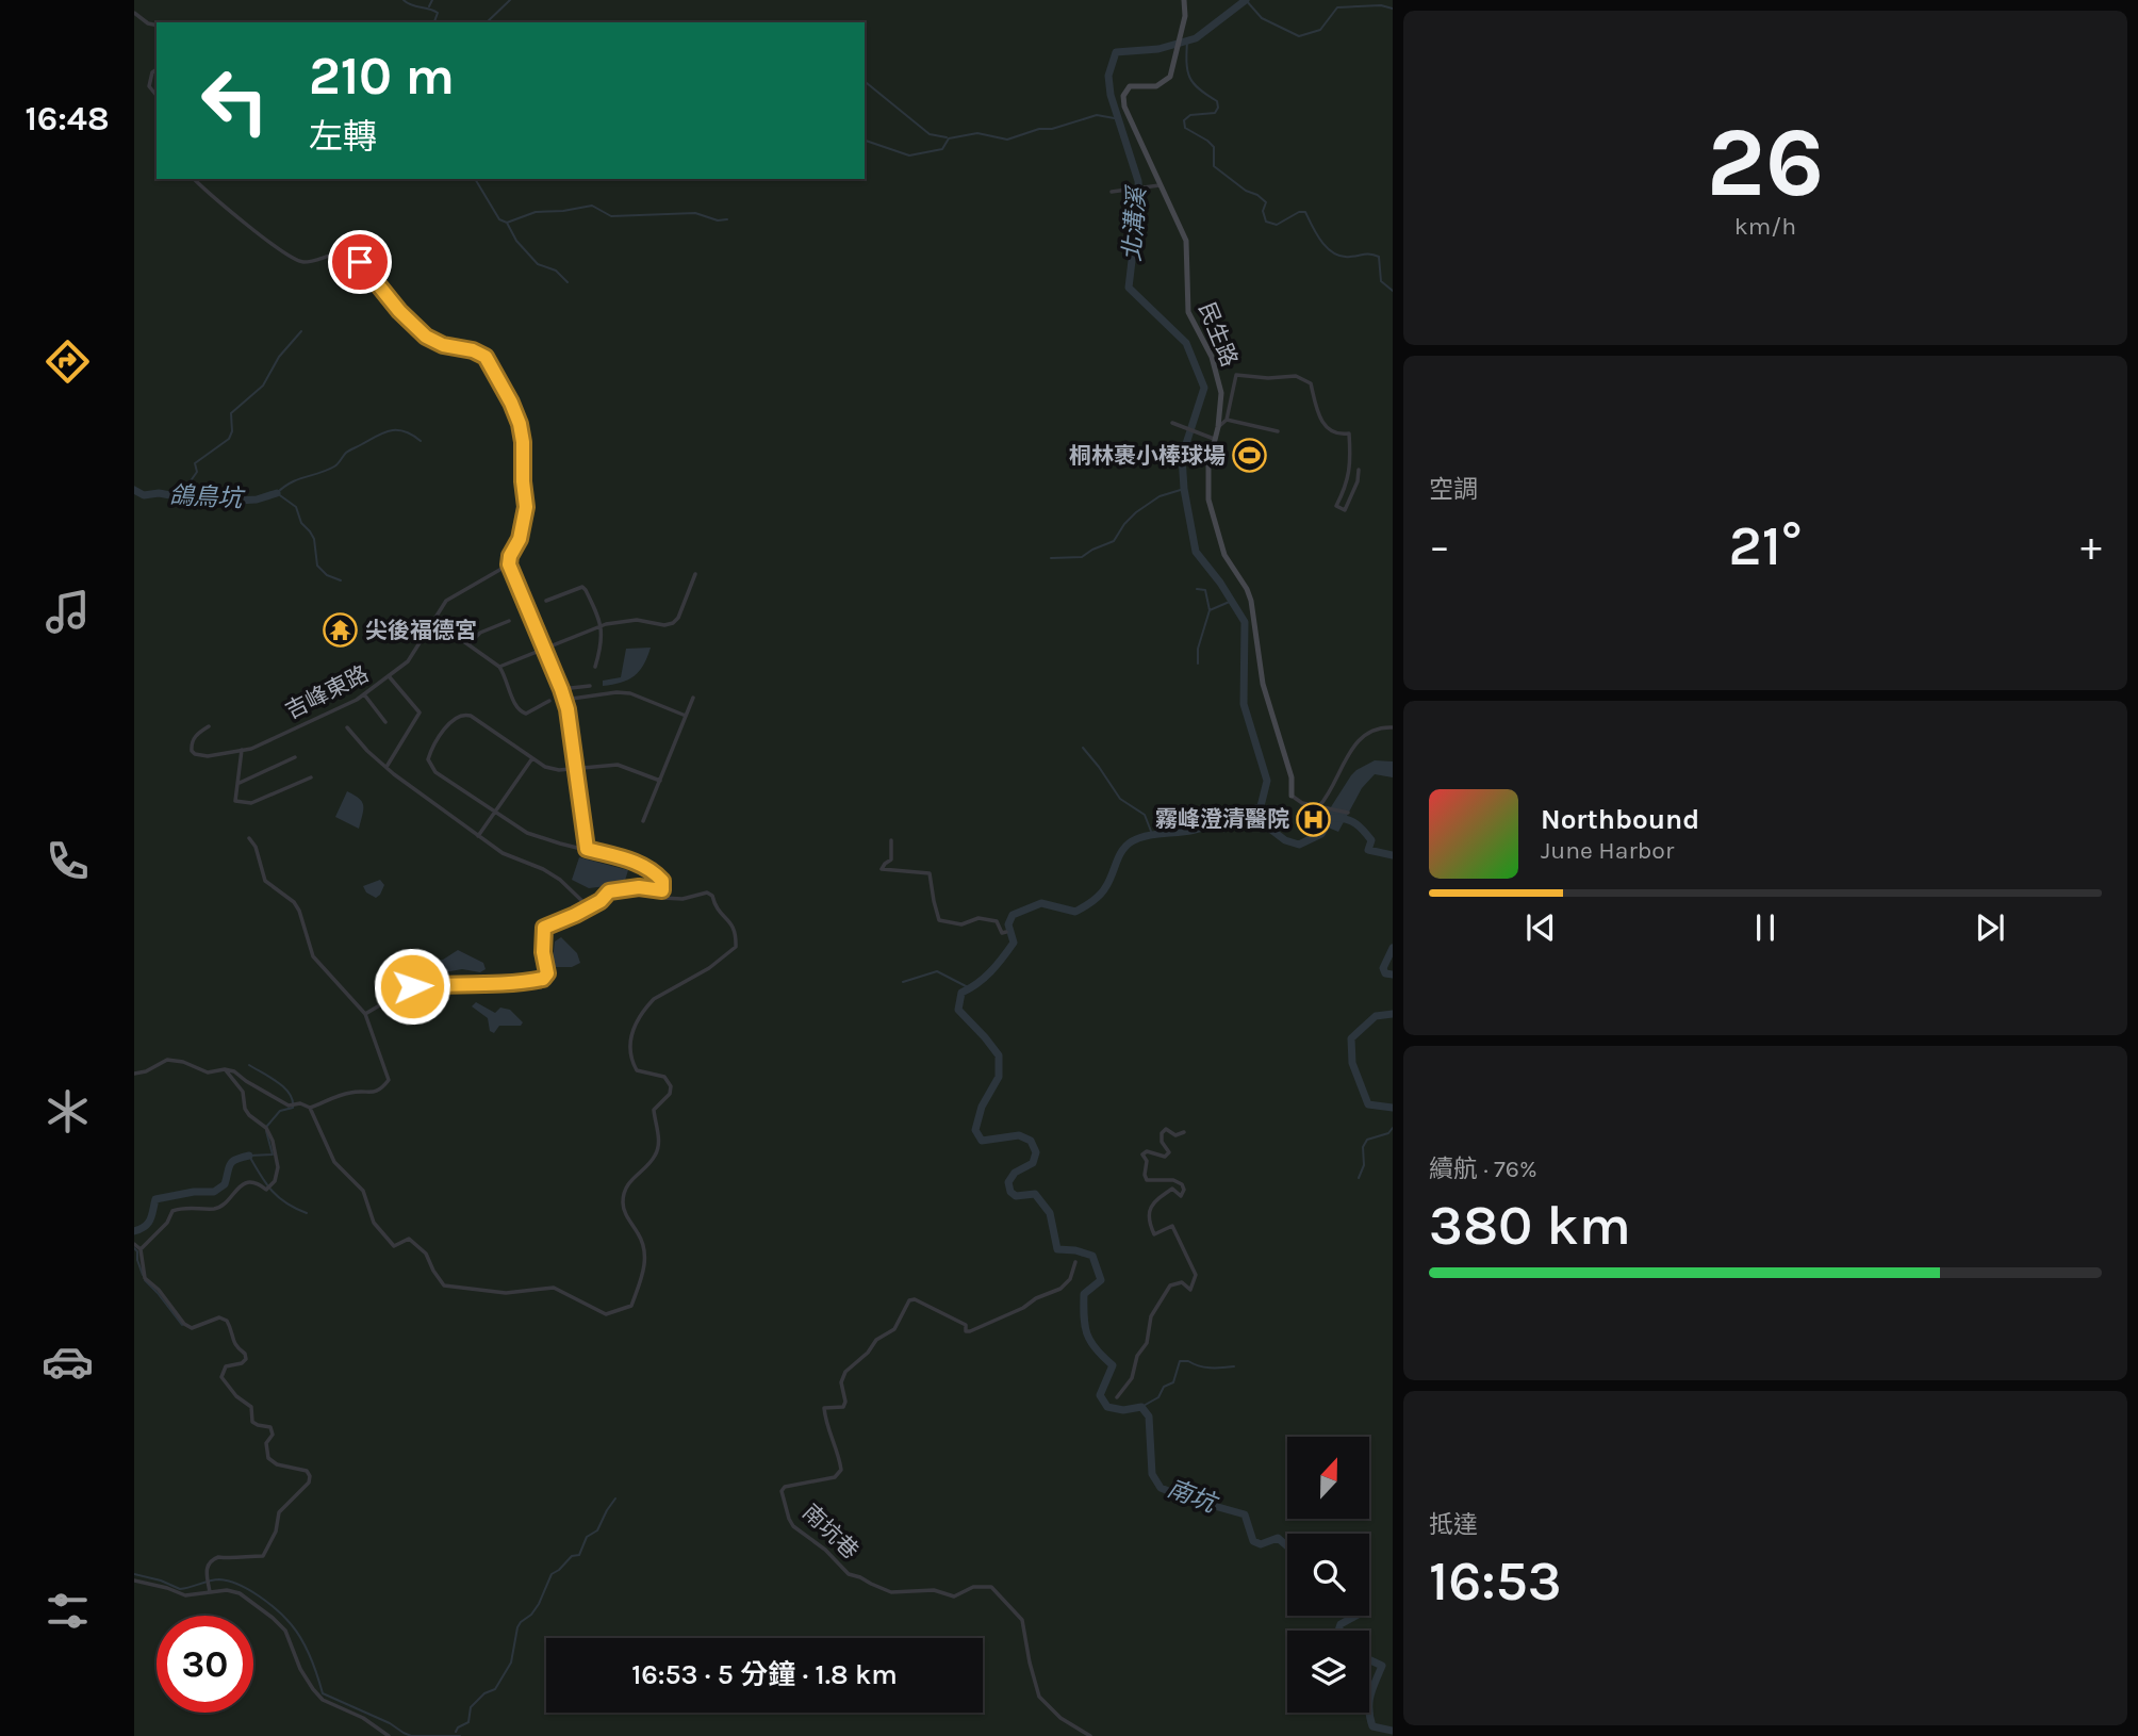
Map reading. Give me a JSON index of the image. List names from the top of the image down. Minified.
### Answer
{"streets":{"street":["民生路","吉峰東路","南坑巷"]},"water":["北溝溪","鴿鳥坑","南坑"],"places":{"sports":["桐林裹小棒球場"],"temple":["尖後福德宮"],"hospital":["霧峰澄清醫院"]},"north":"top","page":{"tabs":"16:48","tile":[["26","km/h"],"空調",["續航 · 76%","380 km"],["抵達","16:53"]],"turn":["210 m","左轉"],"heat":["−","21°","+"],"song":["Northbound","June Harbor"],"limit":"30","trip":"16:53 · 5 分鐘 · 1.8 km"}}
